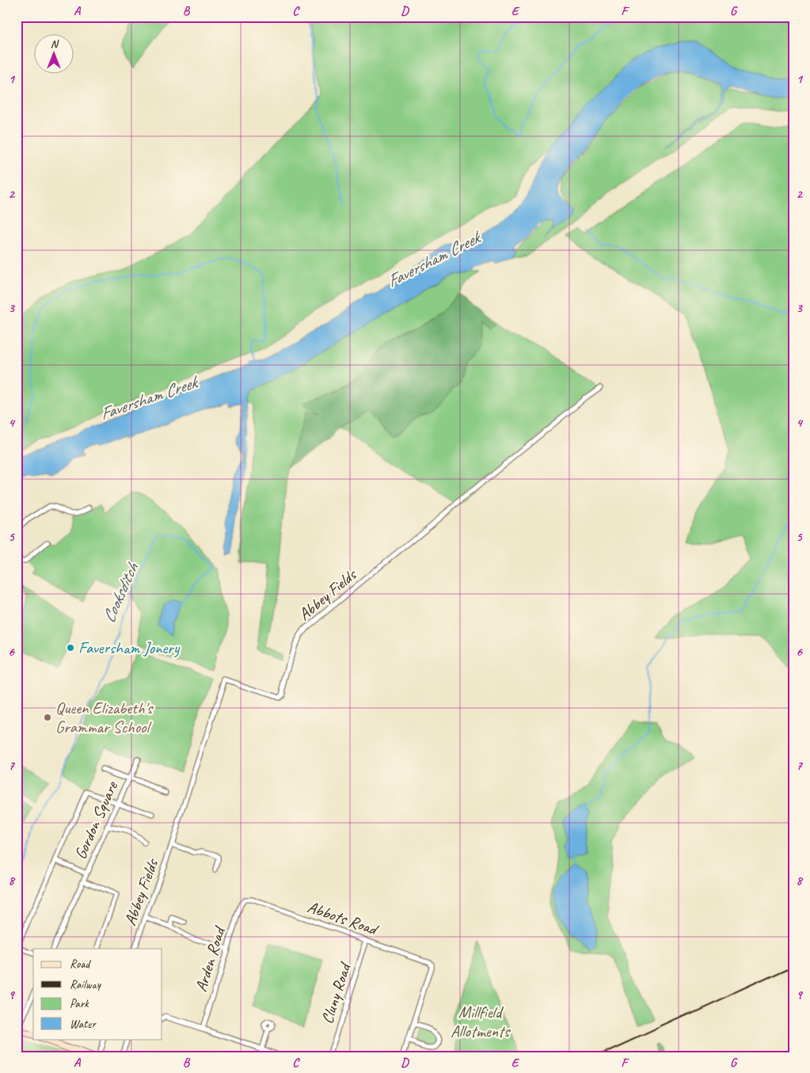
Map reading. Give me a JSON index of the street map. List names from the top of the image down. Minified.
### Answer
{"streets":{"street":["Abbey Fields","Gordon Square","Abbots Road","Arden Road","Cluny Road"]},"crossings":[["Abbots Road","Arden Road"],["Abbots Road","Cluny Road"]],"water":["Faversham Creek","Cooksditch"],"parks":["Millfield Allotments"],"places":["Faversham Jonery","Queen Elizabeth's Grammar School"],"legend":["Road","Railway","Park","Water"],"north":"top","grid":{"columns":["A","B","C","D","E","F","G"],"rows":["1","2","3","4","5","6","7","8","9"]}}
